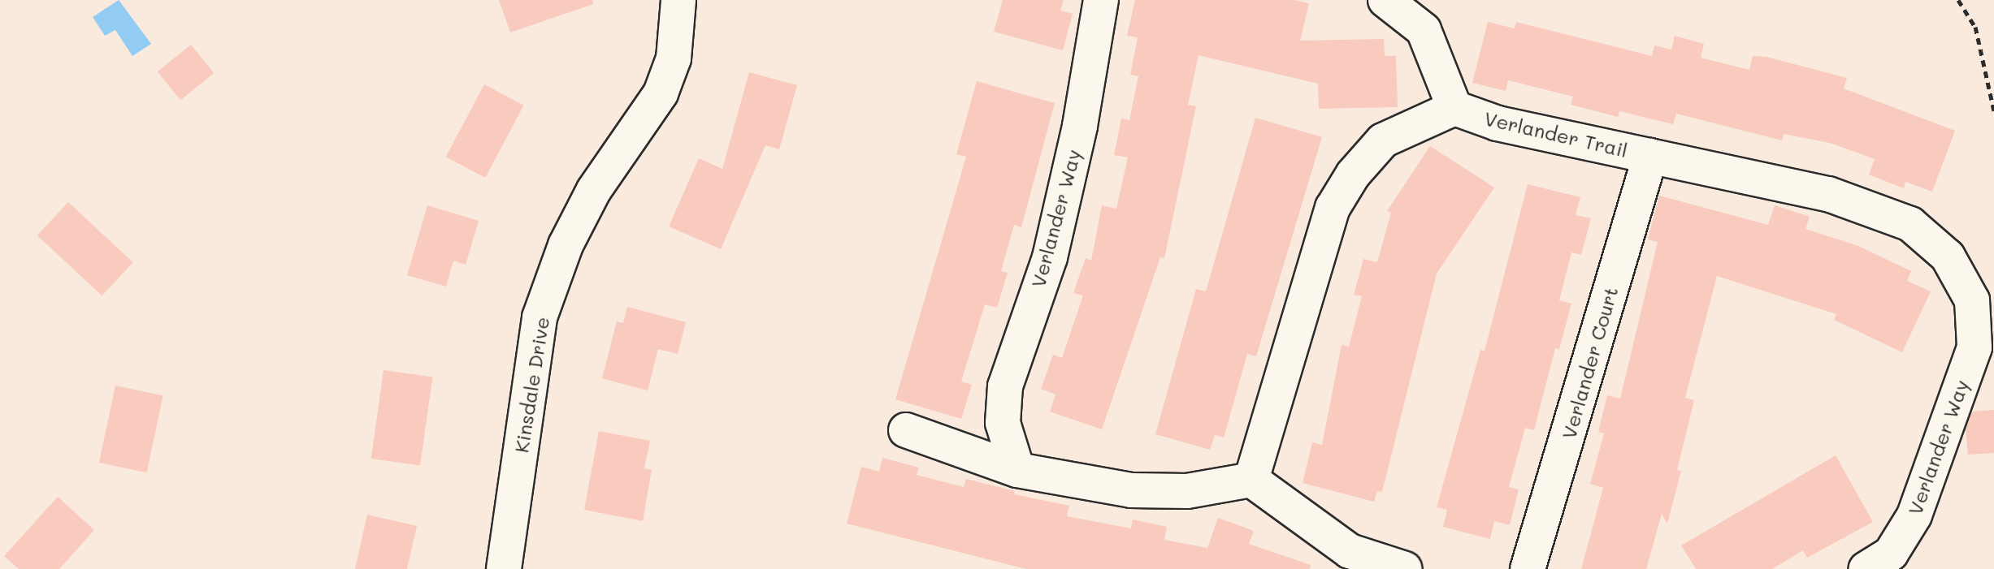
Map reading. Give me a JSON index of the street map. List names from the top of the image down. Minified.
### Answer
{"streets":{"street":["Verlander Trail","Verlander Way","Verlander Court","Kinsdale Drive"]},"crossings":[["Verlander Trail","Verlander Way"],["Verlander Trail","Verlander Court"]]}
